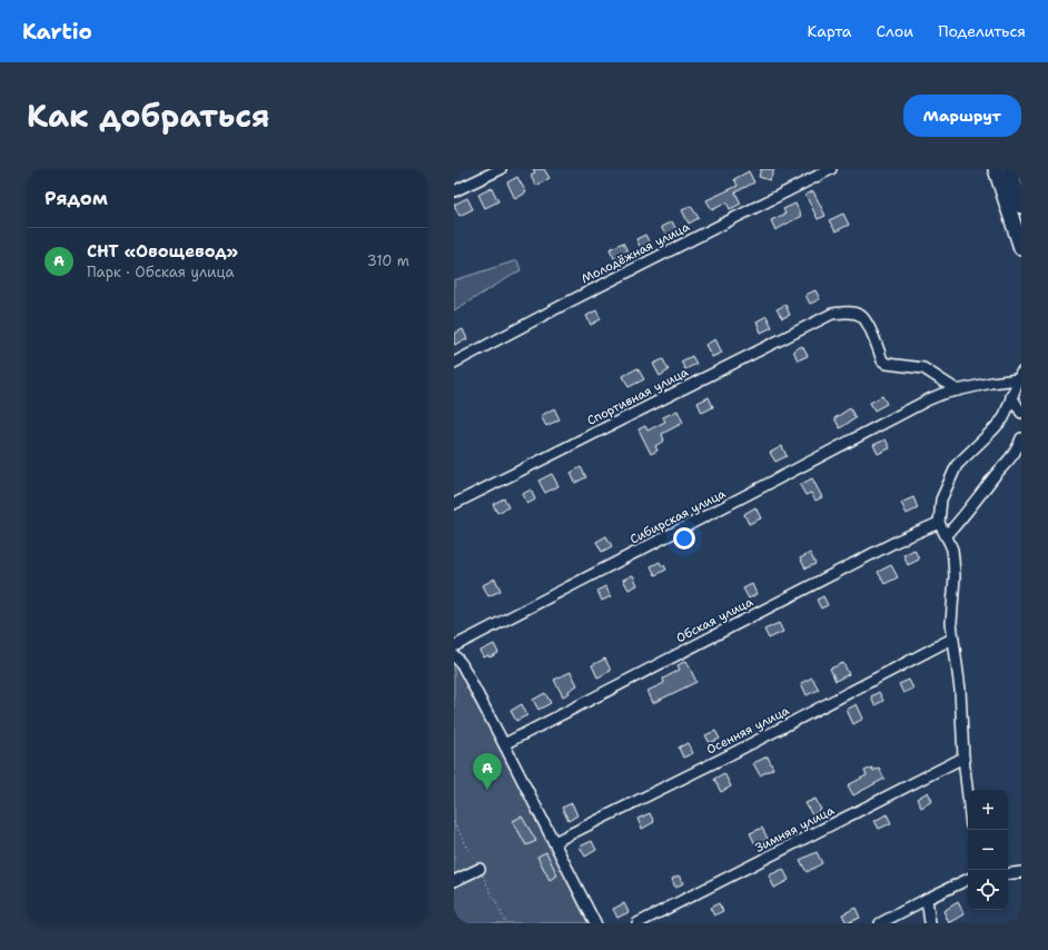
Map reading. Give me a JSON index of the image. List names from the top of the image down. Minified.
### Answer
{"streets":{"street":["Молодёжная улица","Спортивная улица","Сибирская улица","Обская улица","Осенняя улица","Зимняя улица"]},"crossings":[["Спортивная улица","Сибирская улица"]],"page":{"header":"Kartio","nav":["Карта","Слои","Поделиться"],"title":"Как добраться","buttons":"Маршрут","heading":"Рядом","list":[{"mark":"A","name":"СНТ «Овощевод»","note":"Парк · Обская улица","value":"310 m"}],"pins":"A","map_buttons":["+","−"]}}
